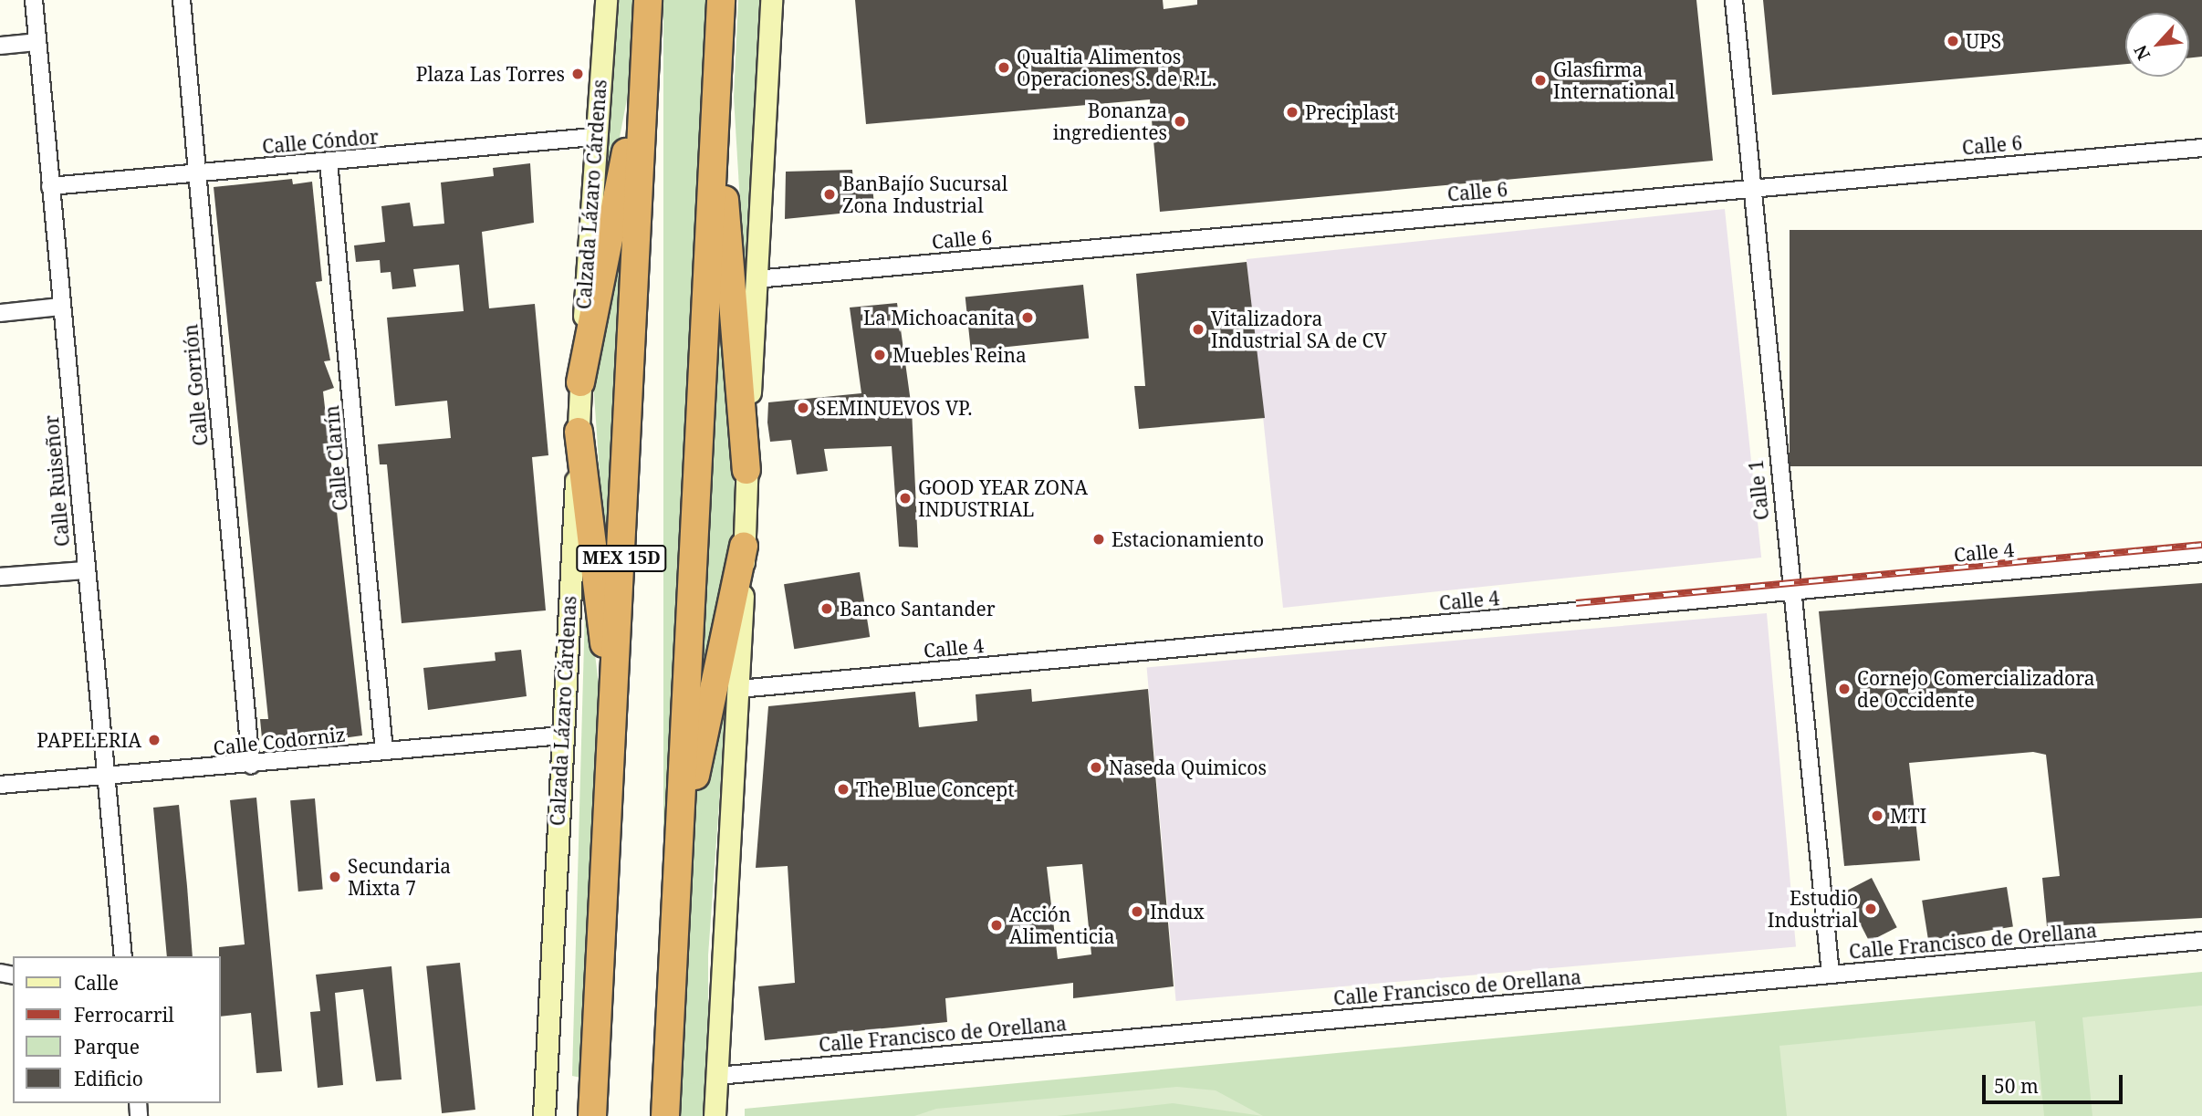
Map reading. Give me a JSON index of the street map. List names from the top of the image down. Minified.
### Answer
{"streets":{"highway":["MEX 15D"],"main road":["Calzada Lázaro Cárdenas"],"street":["Calle Cóndor","Calle 6","Calle Gorrión","Calle Clarín","Calle Ruiseñor","Calle 1","Calle 4","Calle Codorniz","Calle Francisco de Orellana"]},"crossings":[["Calle Cóndor","Calzada Lázaro Cárdenas"],["Calle Cóndor","Calle Gorrión"],["Calle Cóndor","Calle Clarín"],["Calle Cóndor","Calle Ruiseñor"],["Calle 6","Calle 1"],["Calzada Lázaro Cárdenas","Calle Codorniz"],["Calle Gorrión","Calle Codorniz"],["Calle Clarín","Calle Codorniz"],["Calle Ruiseñor","Calle Codorniz"],["Calle 1","Calle 4"],["Calle 1","Calle Francisco de Orellana"]],"places":["UPS","Qualtia Alimentos Operaciones S. de R.L.","Plaza Las Torres","Glasfirma International","Preciplast","Bonanza ingredientes","BanBajío Sucursal Zona Industrial","La Michoacanita","Vitalizadora Industrial SA de CV","Muebles Reina","SEMINUEVOS VP.","GOOD YEAR ZONA INDUSTRIAL","Estacionamiento","Banco Santander","Cornejo Comercializadora de Occidente","PAPELERIA","Naseda Quimicos","The Blue Concept","MTI","Secundaria Mixta 7","Estudio Industrial","Indux","Acción Alimenticia"],"legend":["Calle","Ferrocarril","Parque","Edificio"],"scale_bar":"50 m","north":"bottom left"}
